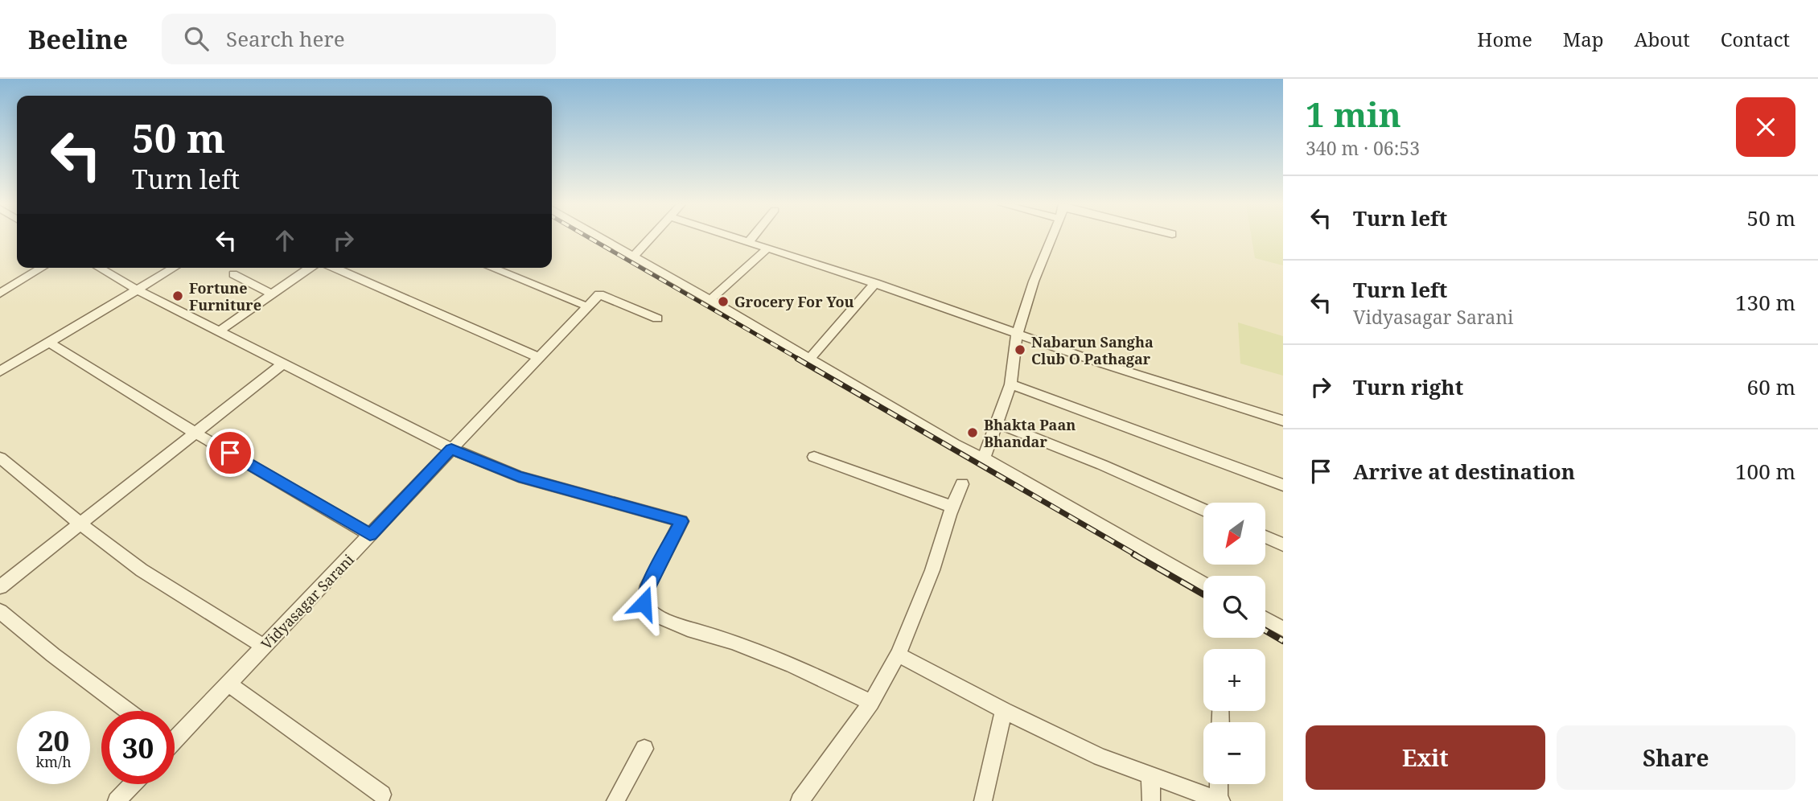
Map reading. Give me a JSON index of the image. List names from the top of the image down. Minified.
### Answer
{"streets":{"street":["Vidyasagar Sarani"]},"places":["Fortune Furniture","Grocery For You","Nabarun Sangha Club O Pathagar","Bhakta Paan Bhandar"],"north":"bottom left","page":{"header":"Beeline","search":"Search here","nav":["Home","Map","About","Contact"],"heading":["1 min","340 m · 06:53"],"turn":["50 m","Turn left"],"list":[{"name":"Turn left","value":"50 m"},{"name":"Turn left","note":"Vidyasagar Sarani","value":"130 m"},{"name":"Turn right","value":"60 m"},{"name":"Arrive at destination","value":"100 m"}],"map_buttons":["+","−"],"speed":"20 km/h","limit":"30","buttons":["Exit","Share"]}}
